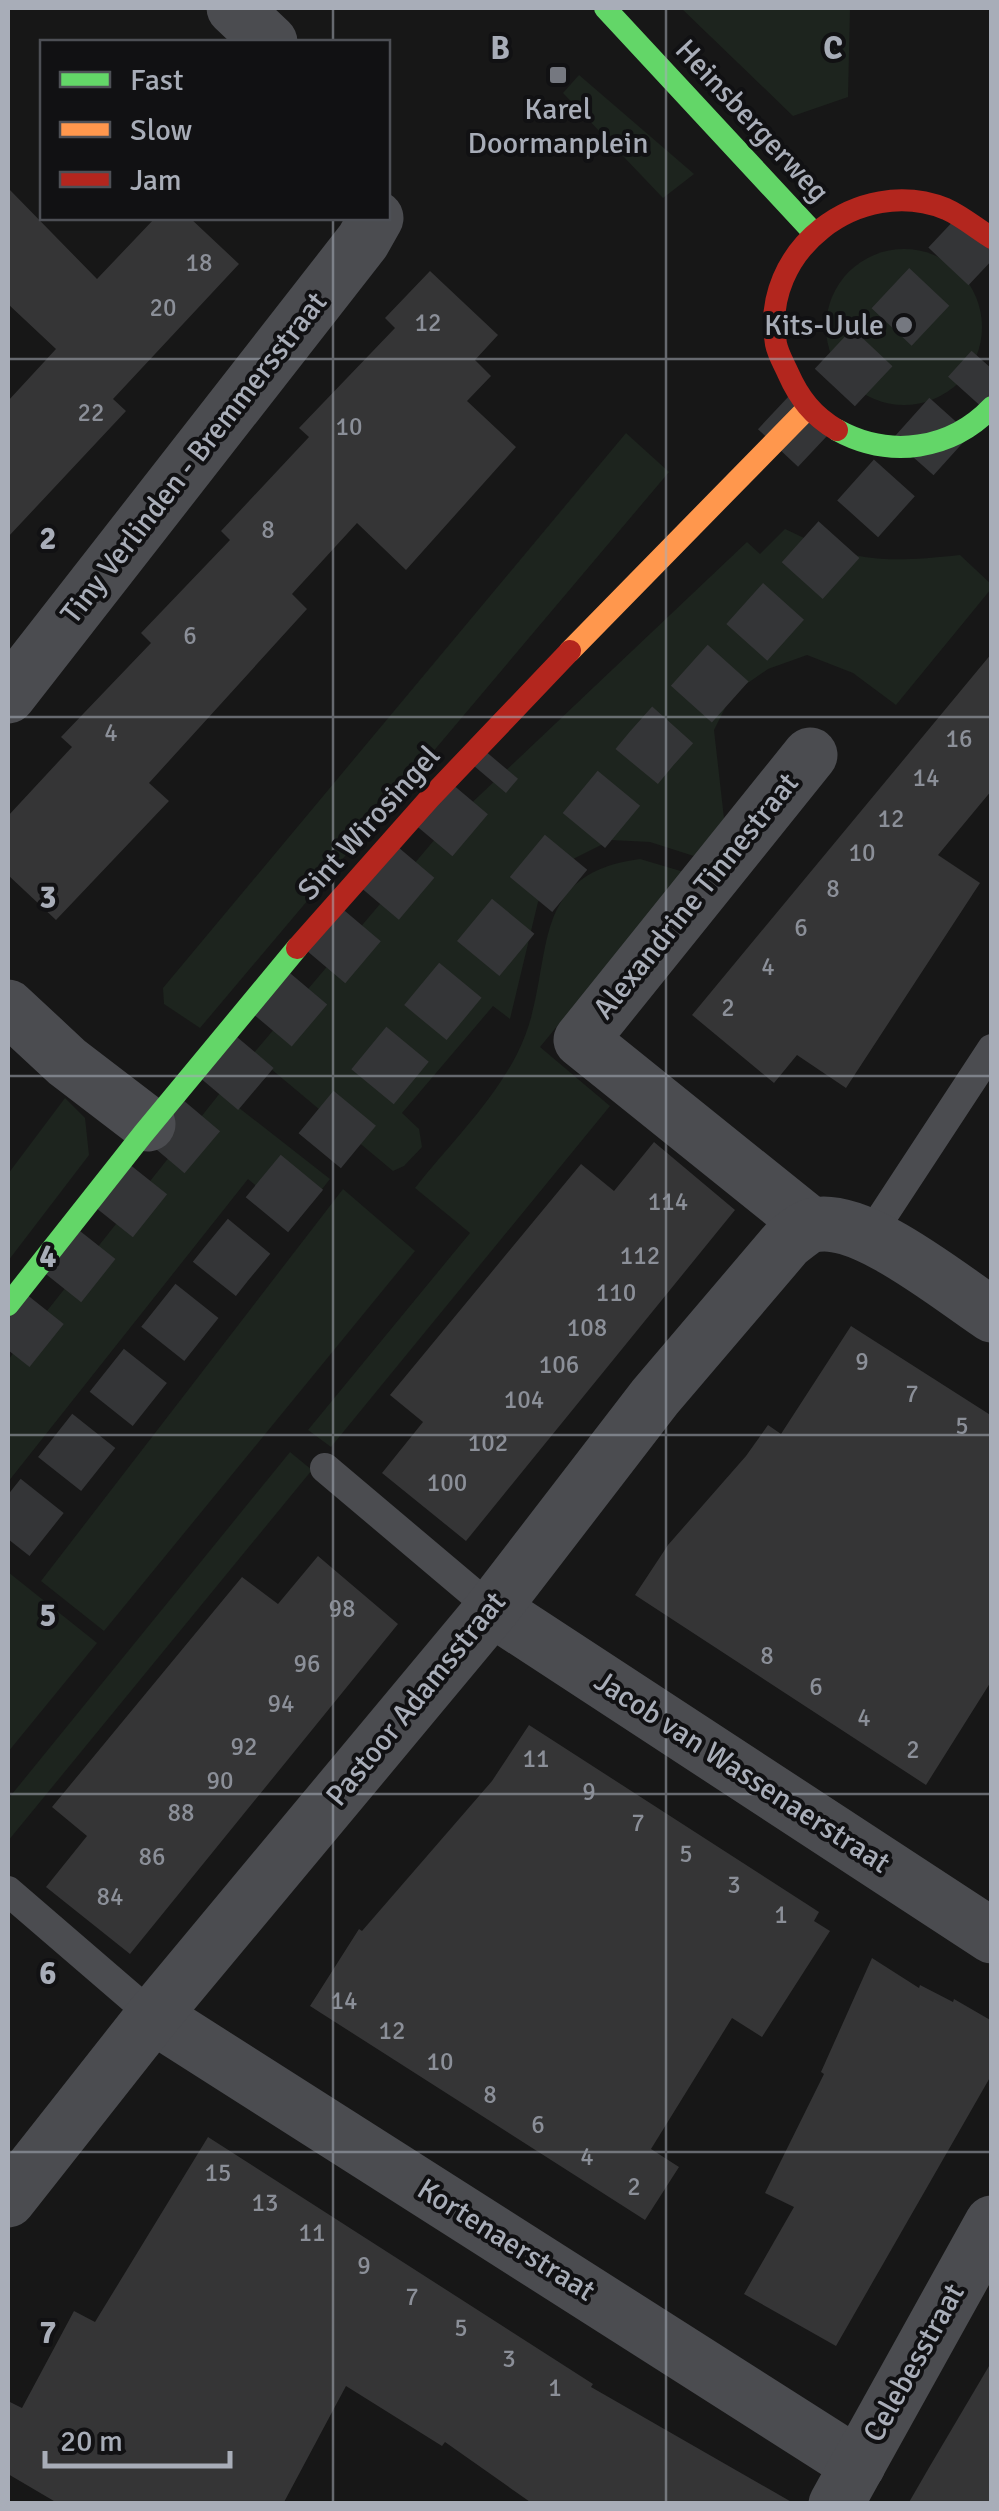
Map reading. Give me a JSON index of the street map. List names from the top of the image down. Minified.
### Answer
{"streets":{"street":["Heinsbergerweg","Tiny Verlinden - Bremmersstraat","Sint Wirosingel","Alexandrine Tinnestraat","Pastoor Adamsstraat","Jacob van Wassenaerstraat","Kortenaerstraat","Celebesstraat"]},"crossings":[["Alexandrine Tinnestraat","Pastoor Adamsstraat"],["Pastoor Adamsstraat","Jacob van Wassenaerstraat"],["Pastoor Adamsstraat","Kortenaerstraat"],["Kortenaerstraat","Celebesstraat"]],"places":{"transit":["Karel Doormanplein"],"other":["Kits-Uule"]},"house_numbers":["18","20","12","22","10","8","6","4","16","14","12","10","8","6","4","2","114","112","110","108","9","106","7","104","5","102","100","98","8","96","6","94","4","92","2","11","90","9","88","7","5","86","3","84","1","14","12","10","8","6","4","15","2","13","11","9","7","5","3","1"],"legend":["Fast","Slow","Jam"],"scale_bar":"20 m","grid":{"columns":["B","C"],"rows":["2","3","4","5","6","7"]}}
